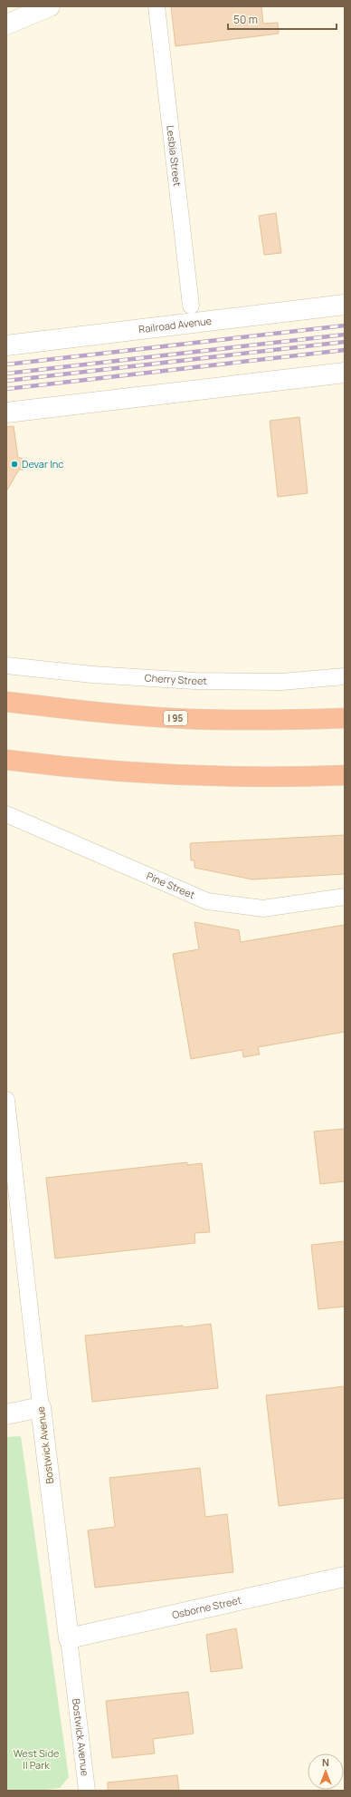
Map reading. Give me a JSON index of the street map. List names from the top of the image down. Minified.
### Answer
{"streets":{"highway":["I 95"],"street":["Lesbia Street","Railroad Avenue","Cherry Street","Pine Street","Bostwick Avenue","Osborne Street"]},"crossings":[["Bostwick Avenue","Osborne Street"]],"parks":["West Side II Park"],"places":["Devar Inc"],"scale_bar":"50 m","north":"top"}
